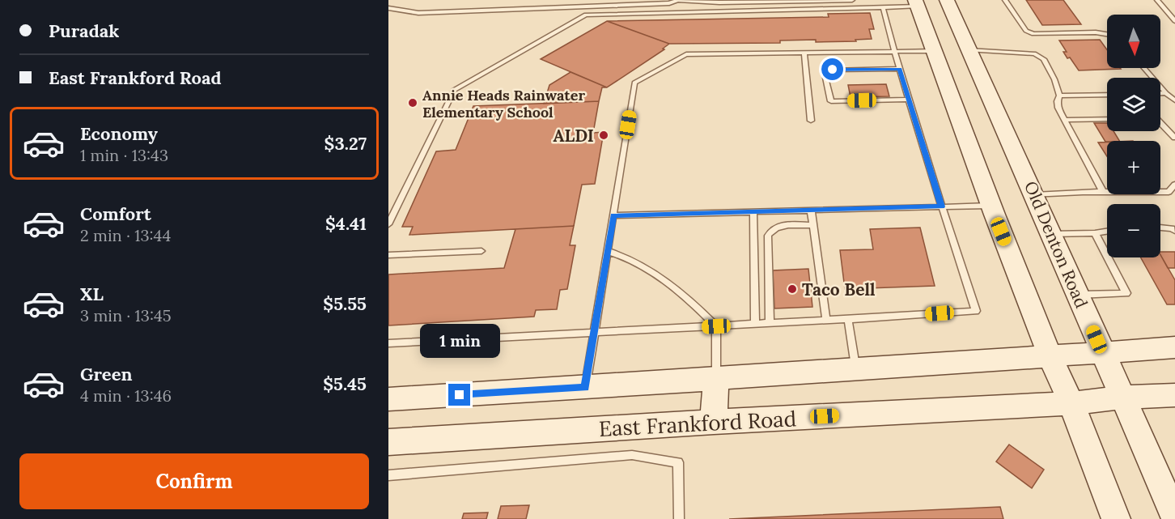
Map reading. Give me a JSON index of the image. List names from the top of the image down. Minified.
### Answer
{"streets":{"main road":["Old Denton Road","East Frankford Road"]},"crossings":[["Old Denton Road","East Frankford Road"]],"places":["Annie Heads Rainwater Elementary School","ALDI","Taco Bell"],"north":"bottom","page":{"banner":["Puradak","East Frankford Road"],"map_buttons":["+","−"],"list":[{"name":"Economy","note":"1 min · 13:43","value":"$3.27"},{"name":"Comfort","note":"2 min · 13:44","value":"$4.41"},{"name":"XL","note":"3 min · 13:45","value":"$5.55"},{"name":"Green","note":"4 min · 13:46","value":"$5.45"}],"bubble":"1 min","buttons":"Confirm"}}
